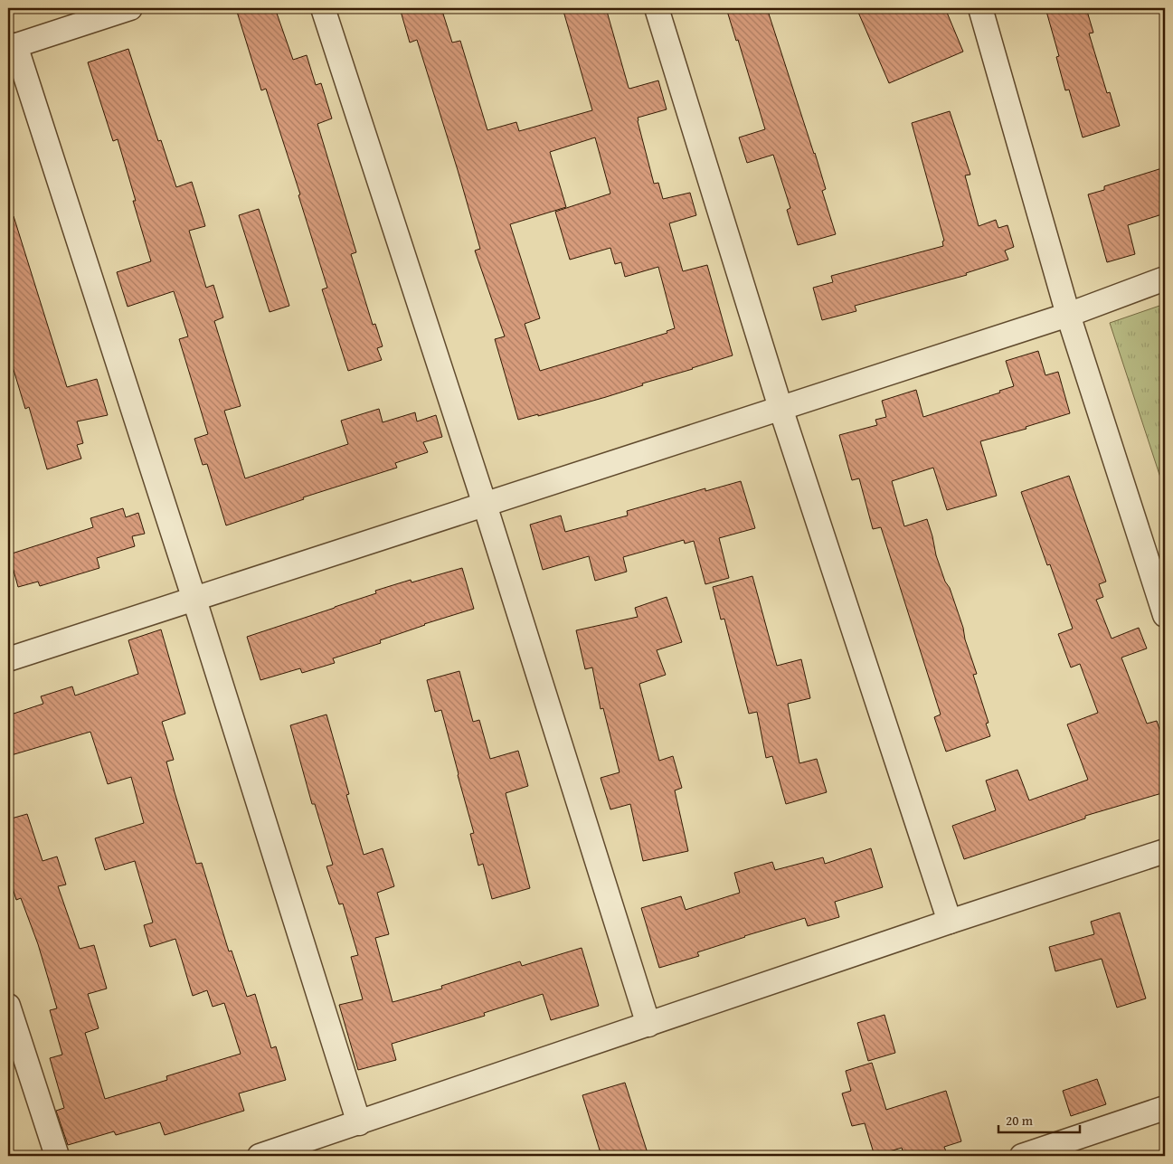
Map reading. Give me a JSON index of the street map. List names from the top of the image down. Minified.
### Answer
{"scale_bar":"20 m"}
